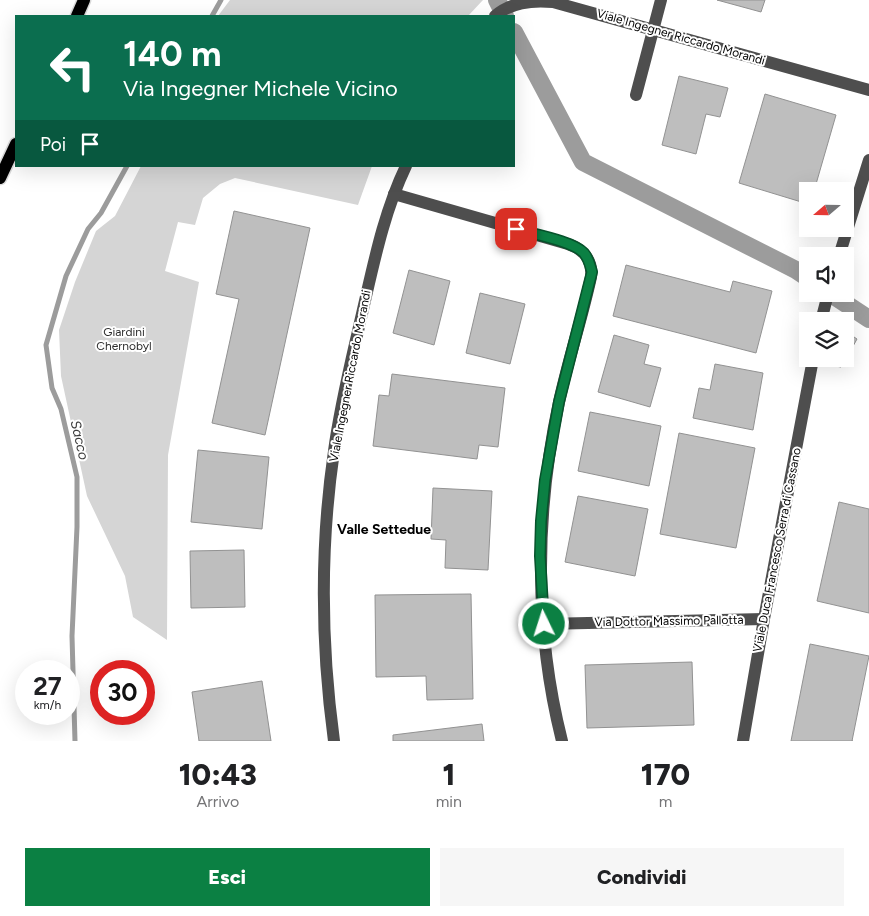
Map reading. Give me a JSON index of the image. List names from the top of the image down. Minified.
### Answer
{"streets":{"street":["Viale Ingegner Riccardo Morandi","Viale Duca Francesco Serra di Cassano","Via Dottor Massimo Pallotta"]},"crossings":[["Viale Duca Francesco Serra di Cassano","Via Dottor Massimo Pallotta"]],"districts":["Valle Settedue"],"water":["Sacco"],"parks":["Giardini Chernobyl"],"north":"left","page":{"turn":["140 m","Via Ingegner Michele Vicino"],"then":"Poi","speed":"27 km/h","limit":"30","eta":["10:43","Arrivo","1","min","170","m"],"buttons":["Esci","Condividi"]}}
